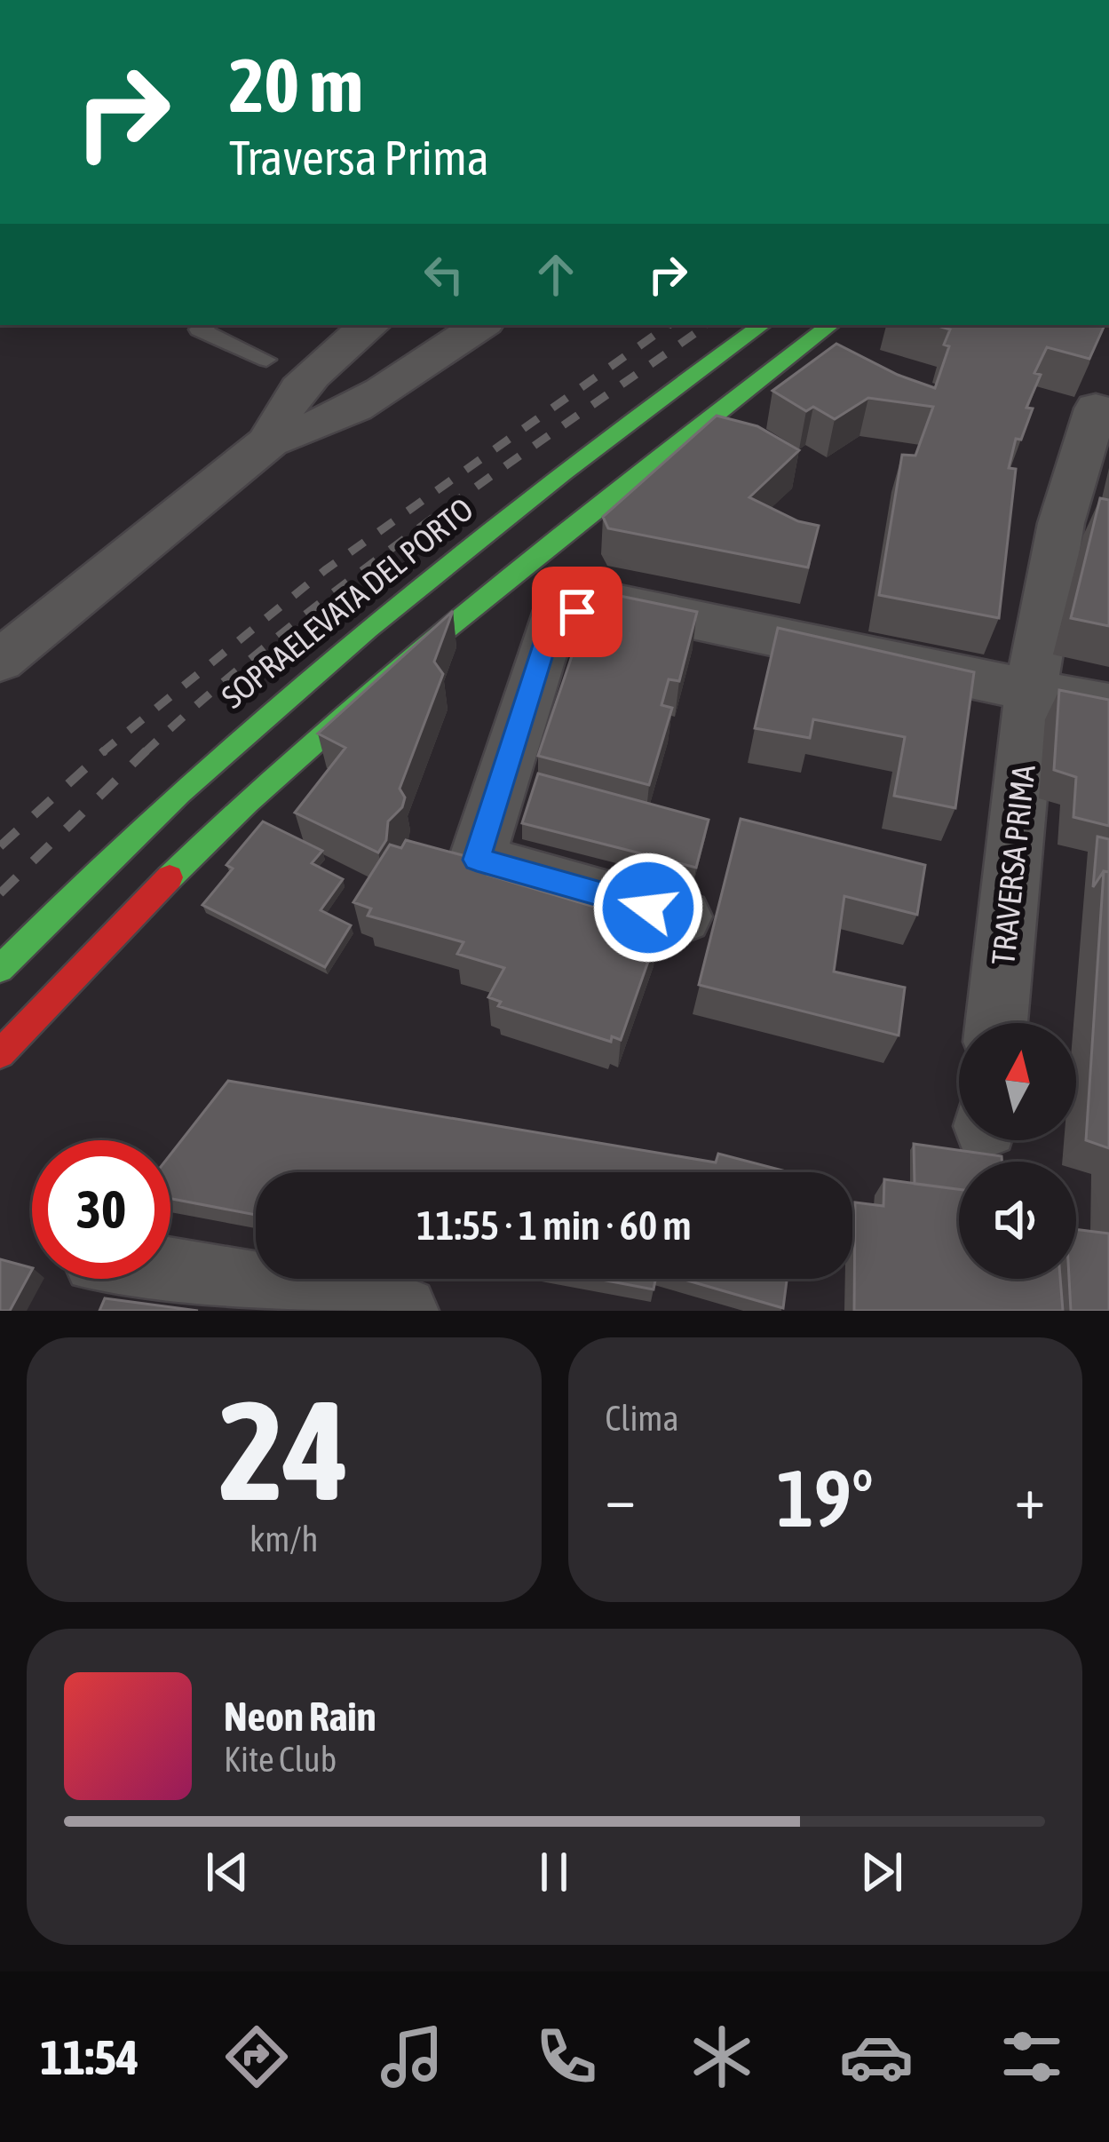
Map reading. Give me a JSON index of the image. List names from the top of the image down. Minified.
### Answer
{"streets":{"main road":["SOPRAELEVATA DEL PORTO"],"street":["TRAVERSA PRIMA"]},"north":"top","page":{"turn":["20 m","Traversa Prima"],"limit":"30","trip":"11:55 · 1 min · 60 m","tile":[["24","km/h"],"Clima"],"heat":["−","19°","+"],"song":["Neon Rain","Kite Club"],"tabs":"11:54"}}
